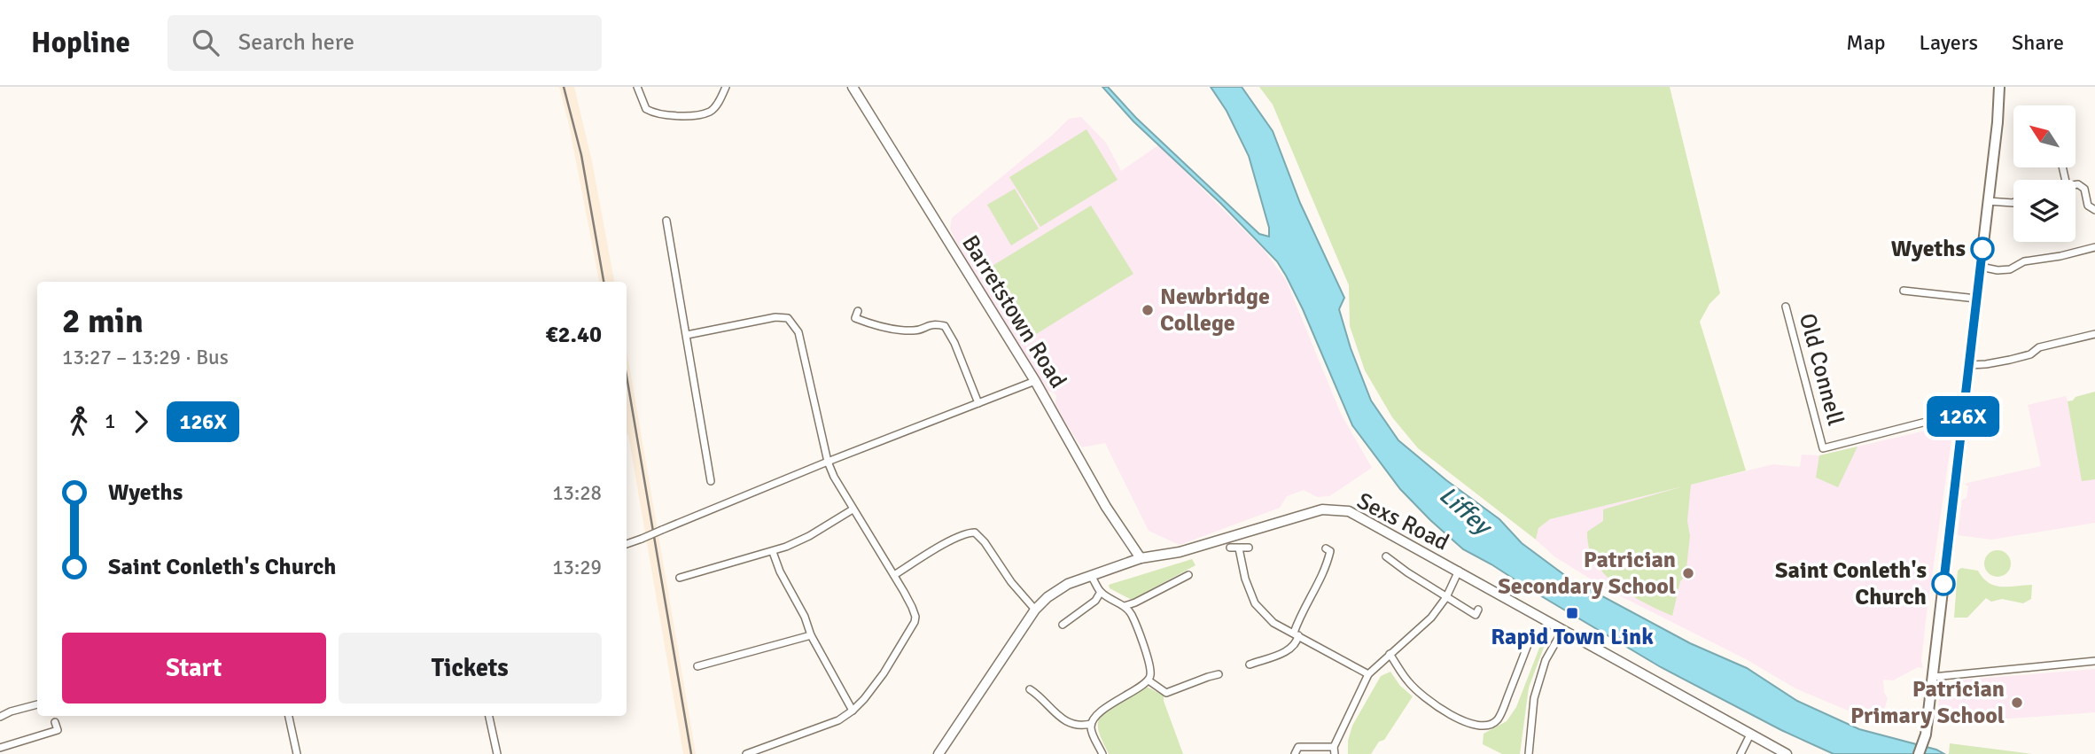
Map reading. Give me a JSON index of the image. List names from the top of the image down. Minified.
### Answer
{"streets":{"street":["Barretstown Road","Old Connell","Sexs Road"]},"crossings":[["Barretstown Road","Sexs Road"]],"water":["Liffey"],"places":{"other":["Wyeths","Newbridge College","Patrician Secondary School","Saint Conleth's Church","Patrician Primary School"],"transit":["Rapid Town Link"]},"lines":["bus line 126X"],"north":"top left","page":{"header":"Hopline","search":"Search here","nav":["Map","Layers","Share"],"on_map":"126X","heading":["2 min","13:27 – 13:29 · Bus","€2.40"],"legs":["1","126X"],"list":[{"name":"Wyeths","value":"13:28"},{"name":"Saint Conleth's Church","value":"13:29"}],"buttons":["Start","Tickets"]}}
